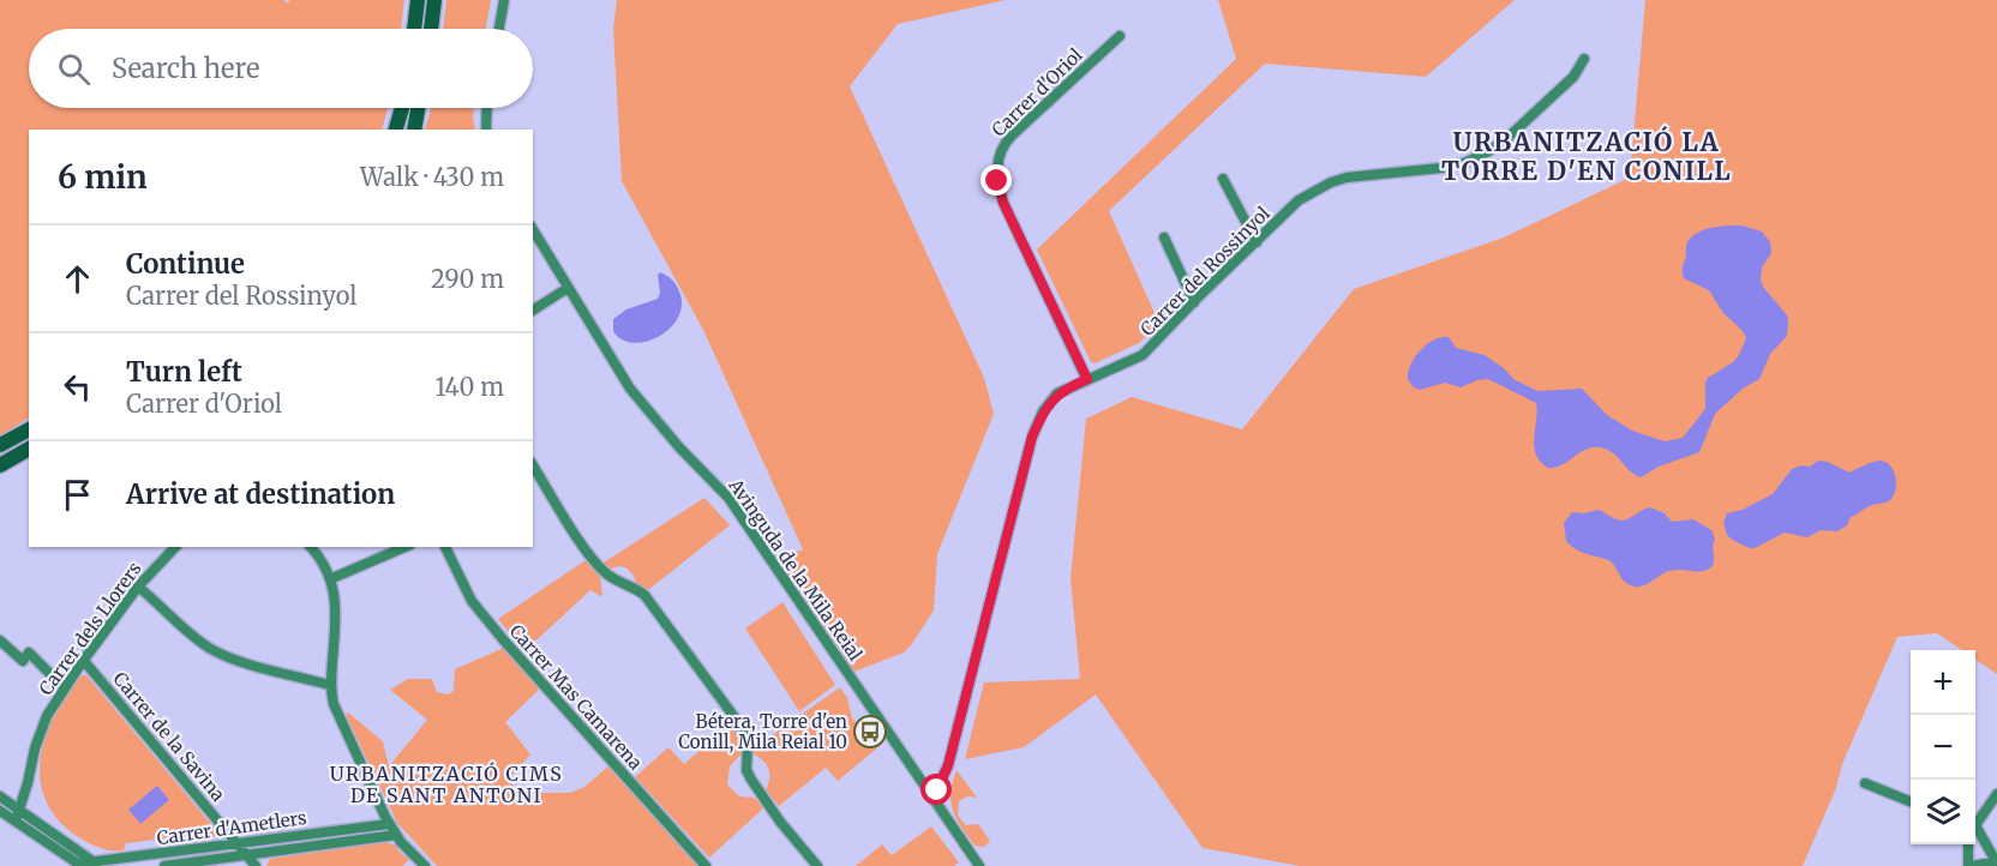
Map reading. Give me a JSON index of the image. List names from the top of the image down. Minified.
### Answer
{"streets":{"street":["Carrer d'Oriol","Carrer del Rossinyol","Avinguda de la Mila Reial","Carrer dels Llorers","Carrer Mas Camarena","Carrer de la Savina","Carrer d'Ametlers"]},"crossings":[["Carrer d'Oriol","Carrer del Rossinyol"],["Carrer del Rossinyol","Avinguda de la Mila Reial"],["Carrer dels Llorers","Carrer de la Savina"],["Carrer de la Savina","Carrer d'Ametlers"]],"districts":["URBANITZACIÓ LA TORRE D'EN CONILL","URBANITZACIÓ CIMS DE SANT ANTONI"],"places":{"bus stop":["Bétera, Torre d'en Conill, Mila Reial 10"]},"page":{"search":"Search here","heading":["6 min","Walk · 430 m"],"list":[["Continue","Carrer del Rossinyol","290 m"],["Turn left","Carrer d'Oriol","140 m"],"Arrive at destination"],"map_buttons":["+","−"]}}
